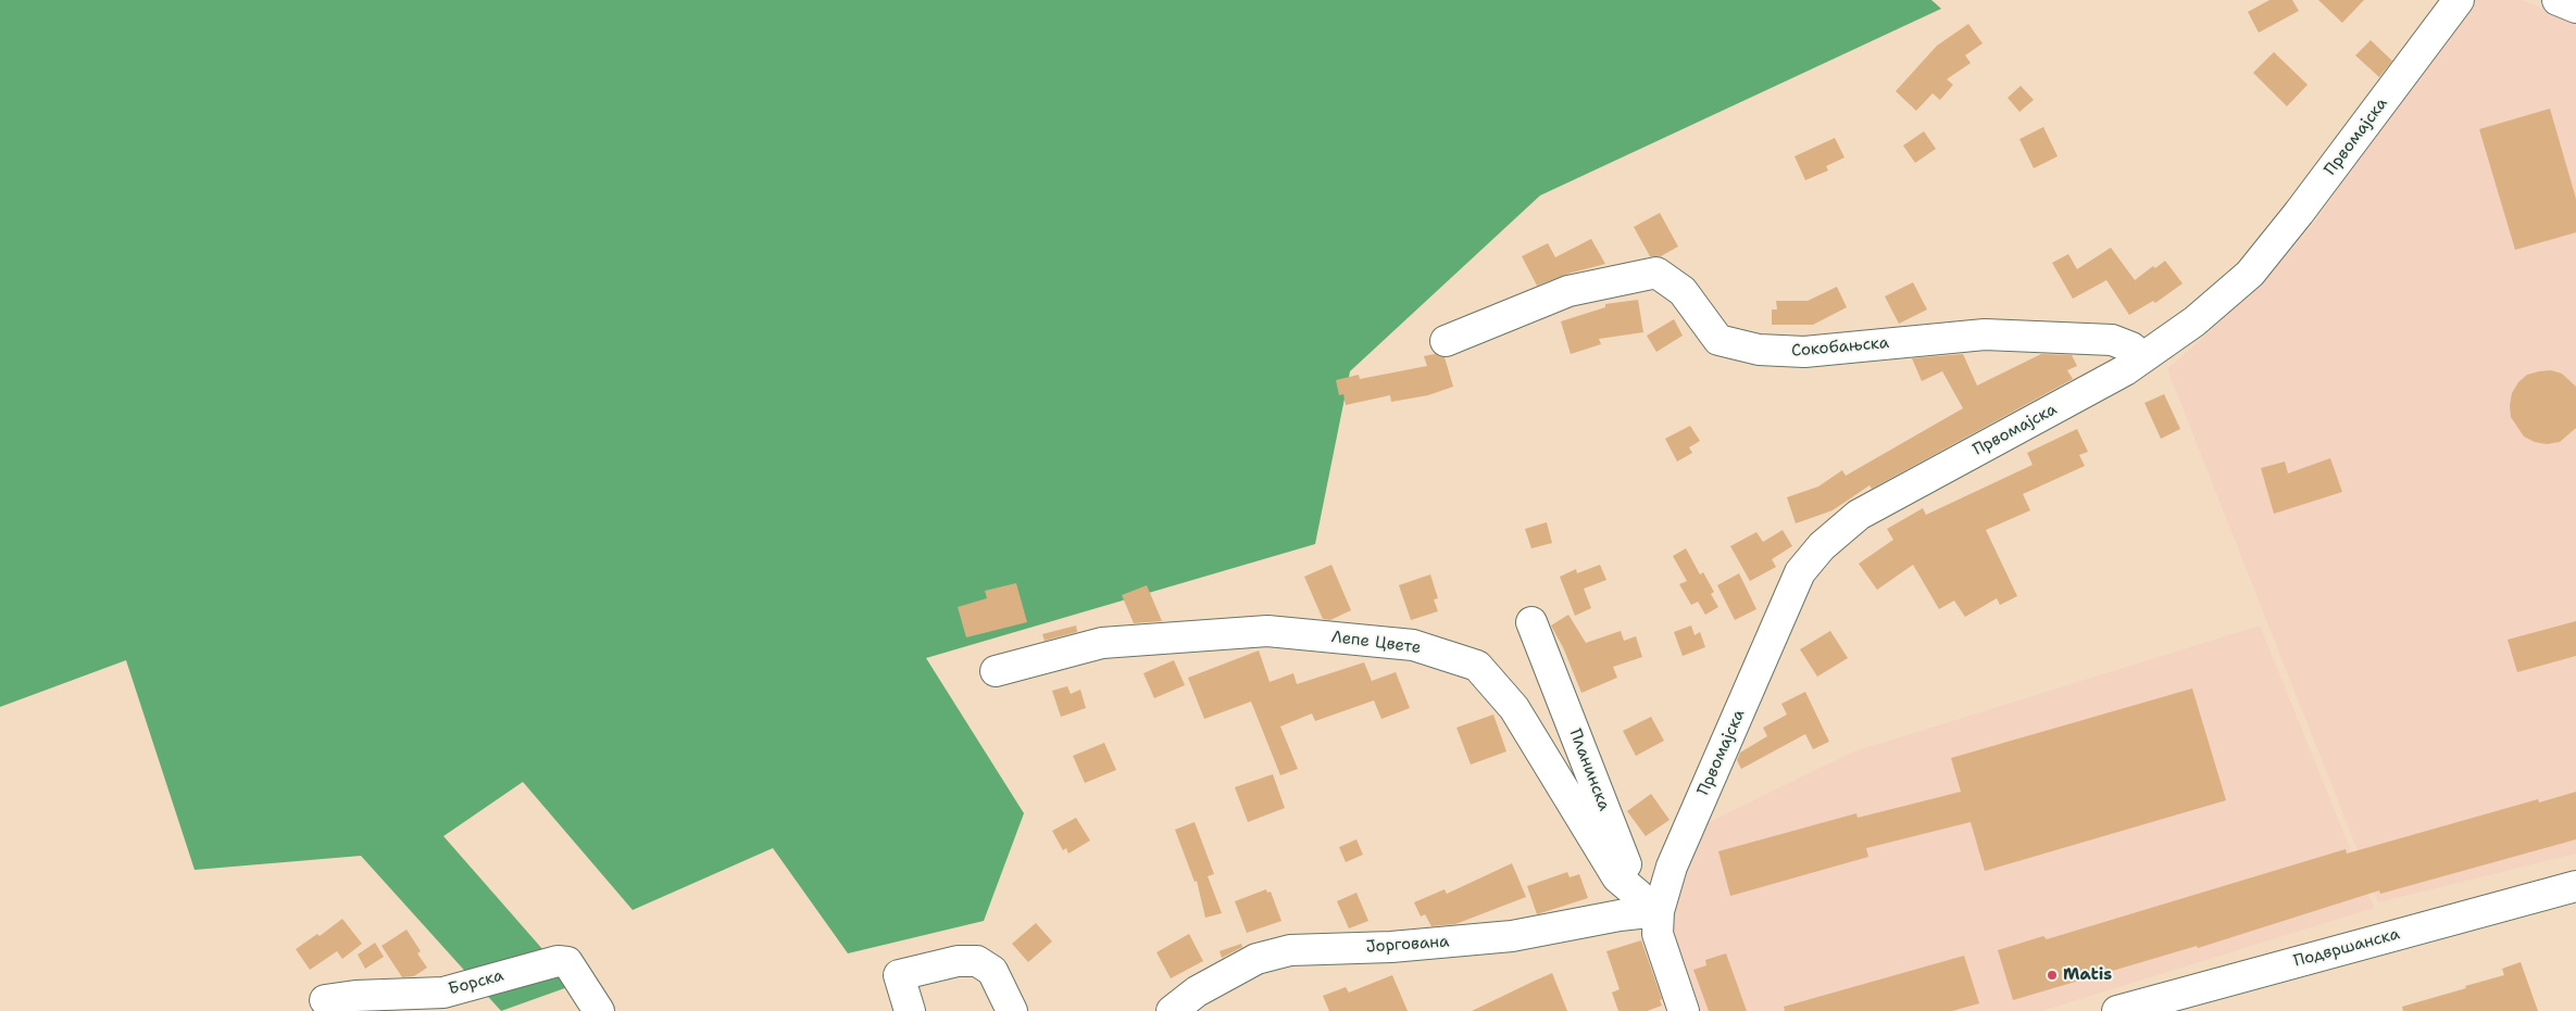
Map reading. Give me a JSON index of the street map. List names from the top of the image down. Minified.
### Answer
{"streets":{"street":["Првомајска","Сокобањска","Лепе Цвете","Планинска","Јоргована","Подвршанска","Борска"]},"crossings":[["Првомајска","Сокобањска"],["Првомајска","Лепе Цвете"],["Првомајска","Планинска"],["Првомајска","Јоргована"],["Лепе Цвете","Планинска"],["Лепе Цвете","Јоргована"],["Планинска","Јоргована"]],"places":["Matis"]}
